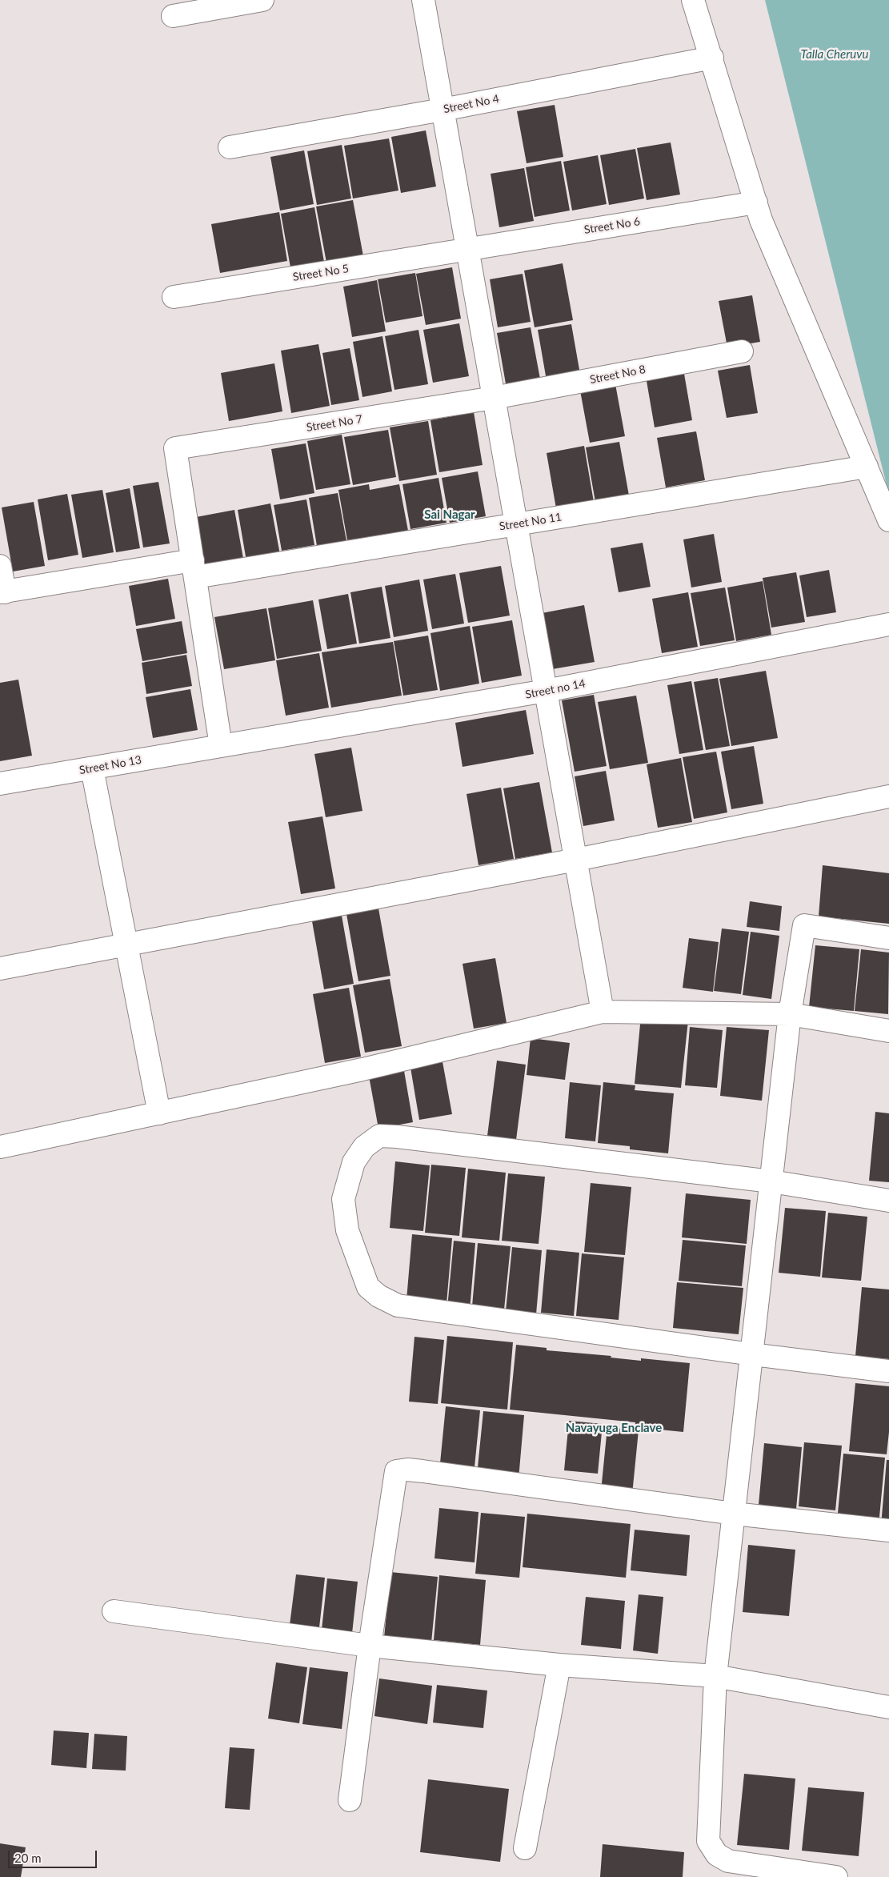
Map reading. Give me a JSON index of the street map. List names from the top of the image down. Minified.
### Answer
{"streets":{"street":["Street No 4","Street No 6","Street No 5","Street No 8","Street No 7","Street No 11","Street no 14","Street No 13"]},"crossings":[["Street No 6","Street No 5"],["Street No 8","Street No 7"],["Street No 7","Street No 11"],["Street no 14","Street No 13"]],"districts":["Sai Nagar","Navayuga Enclave"],"water":["Talla Cheruvu"],"scale_bar":"20 m"}
